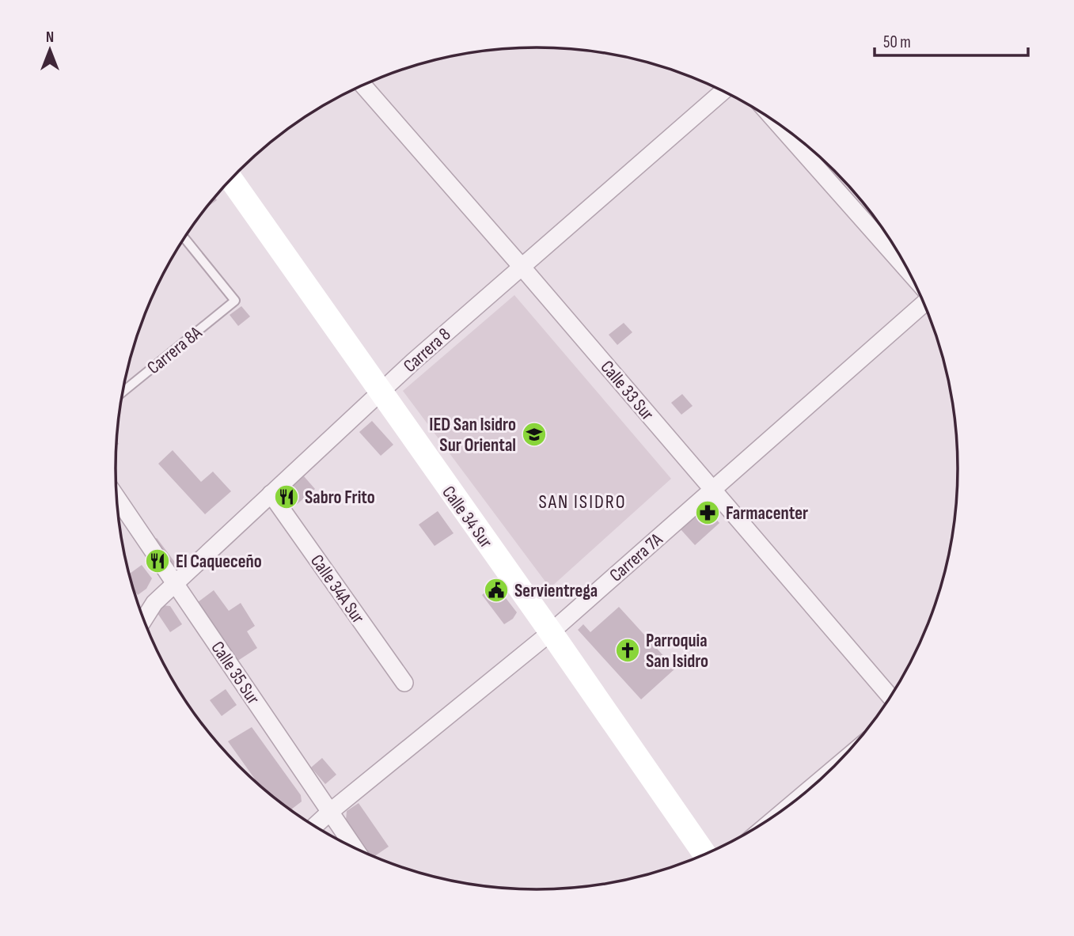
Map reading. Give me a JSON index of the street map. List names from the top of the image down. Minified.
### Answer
{"streets":{"main road":["Calle 34 Sur"],"street":["Carrera 8","Calle 33 Sur","Carrera 7A","Calle 34A Sur","Calle 35 Sur"],"lane":["Carrera 8A"]},"crossings":[["Carrera 8","Calle 33 Sur"],["Carrera 8","Calle 34 Sur"],["Carrera 8","Calle 34A Sur"],["Carrera 8","Calle 35 Sur"],["Calle 33 Sur","Carrera 7A"],["Calle 34 Sur","Carrera 7A"],["Carrera 7A","Calle 35 Sur"]],"districts":["SAN ISIDRO"],"places":{"school or university":["IED San Isidro Sur Oriental"],"restaurant":["Sabro Frito","El Caqueceño"],"pharmacy":["Farmacenter"],"public building":["Servientrega"],"church":["Parroquia San Isidro"]},"scale_bar":"50 m","north":"top"}
